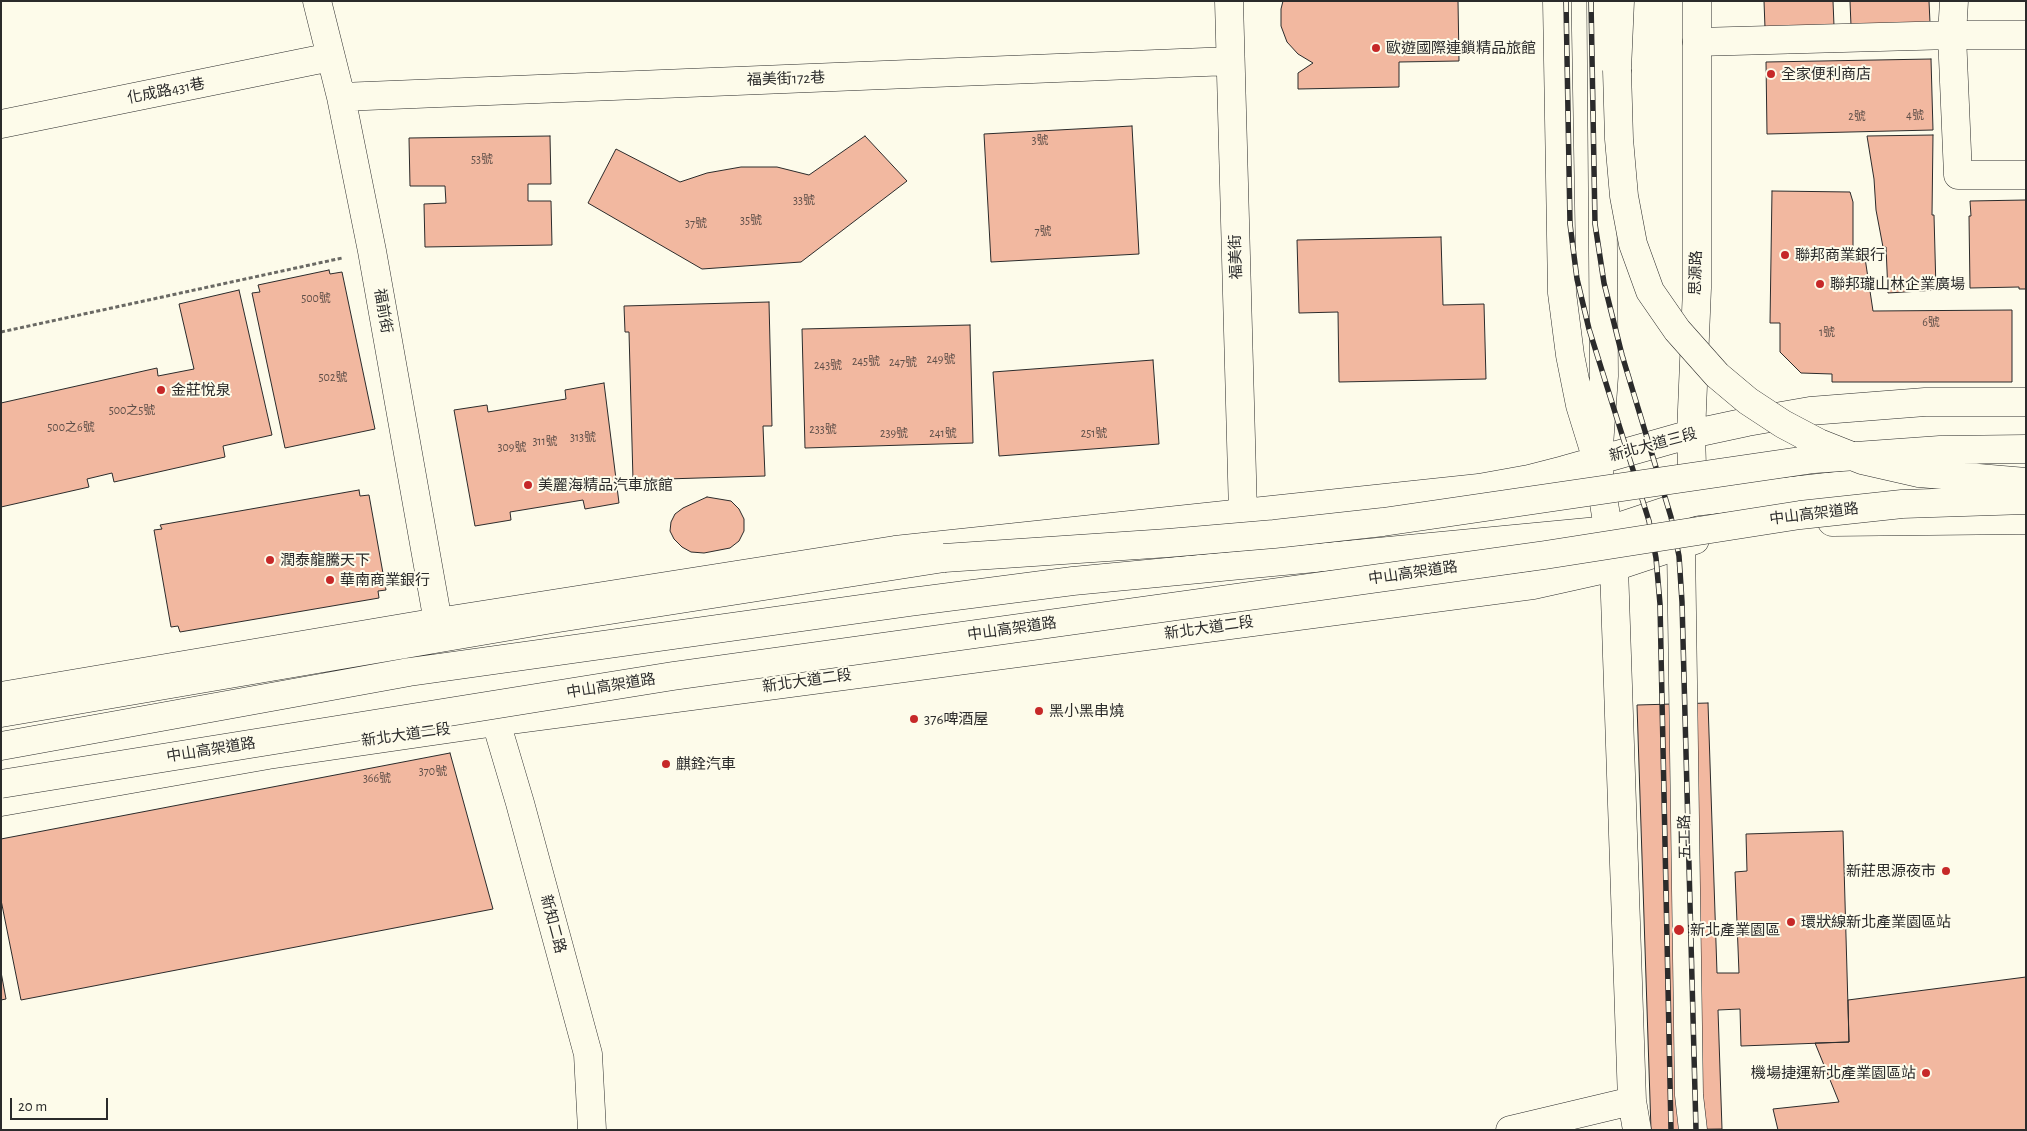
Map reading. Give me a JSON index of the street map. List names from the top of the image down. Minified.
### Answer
{"streets":{"main road":["福美街172巷","化成路431巷","福美街","思源路","福前街","新北大道三段","中山高架道路","新北大道二段","五工路","新知二路"]},"crossings":[["福美街172巷","福美街"],["福美街172巷","福前街"],["化成路431巷","福前街"],["思源路","新北大道三段"],["思源路","五工路"],["新北大道二段","新知二路"]],"places":["歐遊國際連鎖精品旅館","全家便利商店","聯邦商業銀行","聯邦瓏山林企業廣場","金莊悅泉","美麗海精品汽車旅館","潤泰龍騰天下","華南商業銀行","黑小黑串燒","376啤酒屋","麒銓汽車","新莊思源夜市","環狀線新北產業園區站","新北產業園區","機場捷運新北產業園區站"],"house_numbers":["4號","2號","3號","53號","33號","35號","37號","7號","500號","6號","1號","249號","245號","247號","243號","502號","500之5號","500之6號","233號","239號","241號","251號","313號","311號","309號","370號","366號"],"scale_bar":"20 m"}
